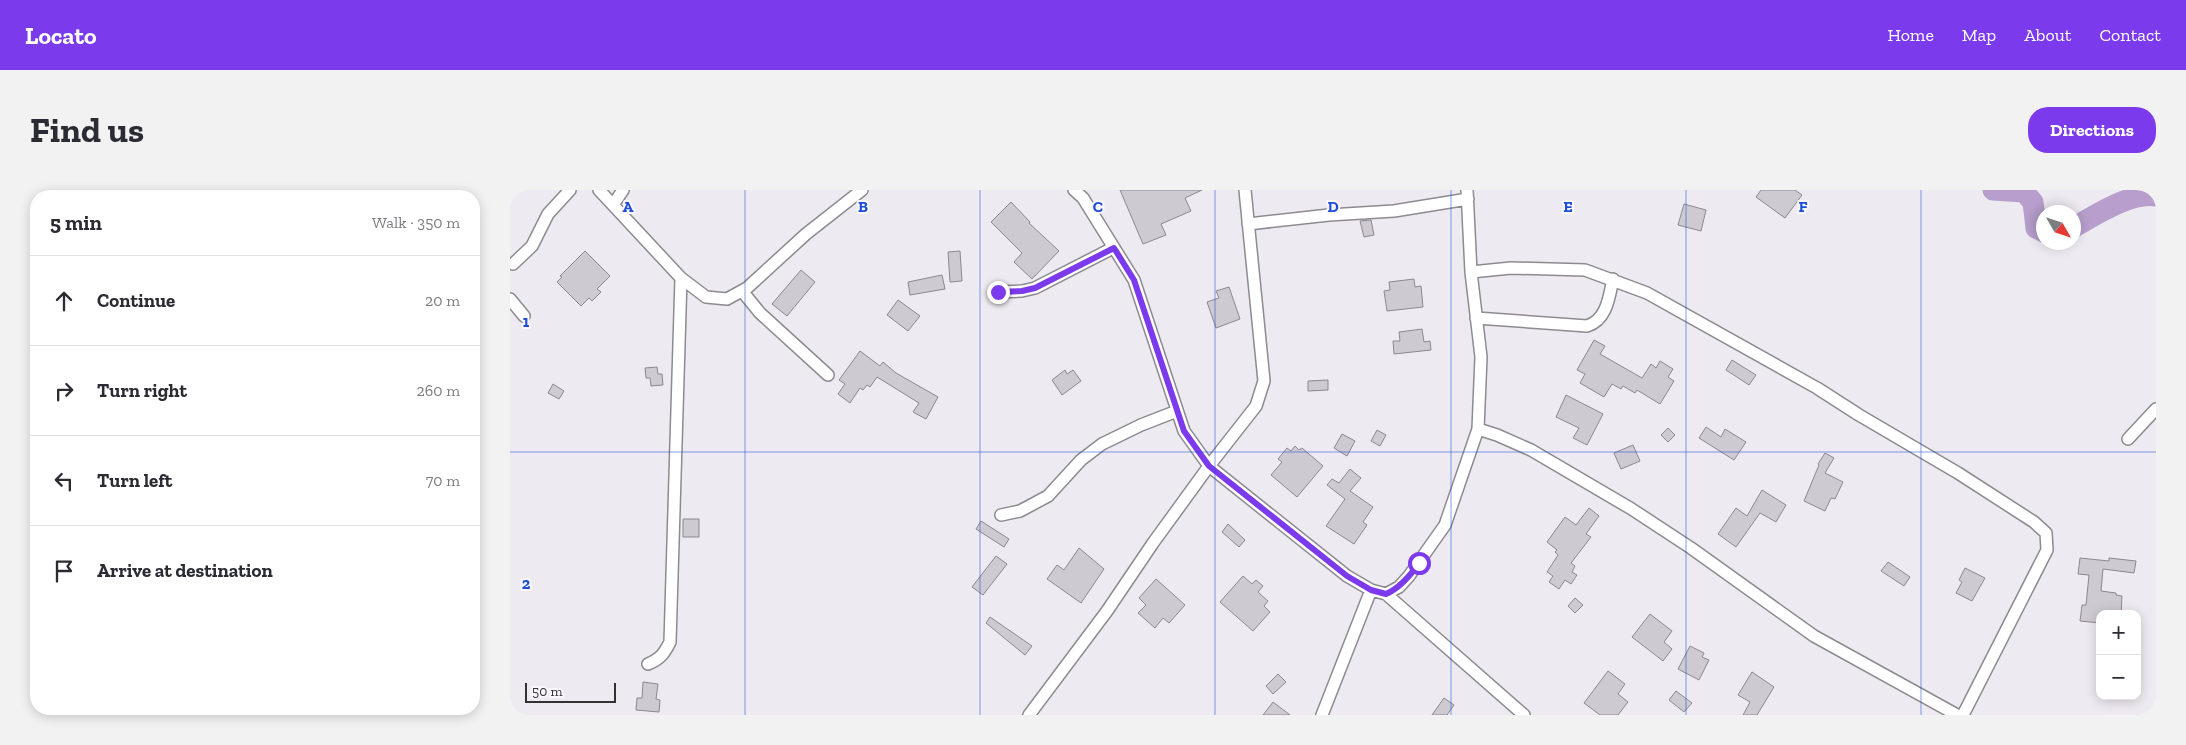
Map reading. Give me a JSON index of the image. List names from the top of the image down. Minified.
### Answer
{"scale_bar":"50 m","north":"bottom right","page":{"header":"Locato","nav":["Home","Map","About","Contact"],"buttons":"Directions","title":"Find us","heading":["5 min","Walk · 350 m"],"list":[["Continue","20 m"],["Turn right","260 m"],["Turn left","70 m"],"Arrive at destination"],"map_buttons":["+","−"],"scale":"50 m"},"grid":{"columns":["A","B","C","D","E","F"],"rows":["1","2"]}}
